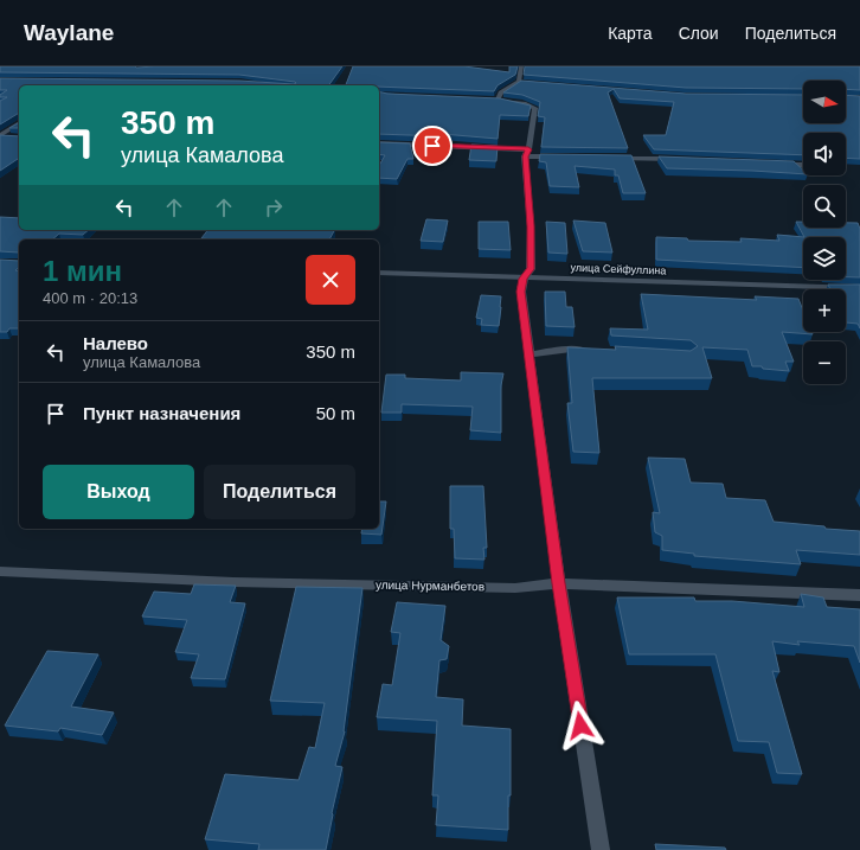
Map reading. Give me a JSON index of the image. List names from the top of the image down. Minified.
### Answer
{"streets":{"street":["улица Сейфуллина","улица Нурманбетов"]},"north":"right","page":{"header":"Waylane","nav":["Карта","Слои","Поделиться"],"map_buttons":["+","−"],"turn":["350 m","улица Камалова"],"heading":["1 мин","400 m · 20:13"],"list":[{"name":"Налево","note":"улица Камалова","value":"350 m"},{"name":"Пункт назначения","value":"50 m"}],"buttons":["Выход","Поделиться"]}}
